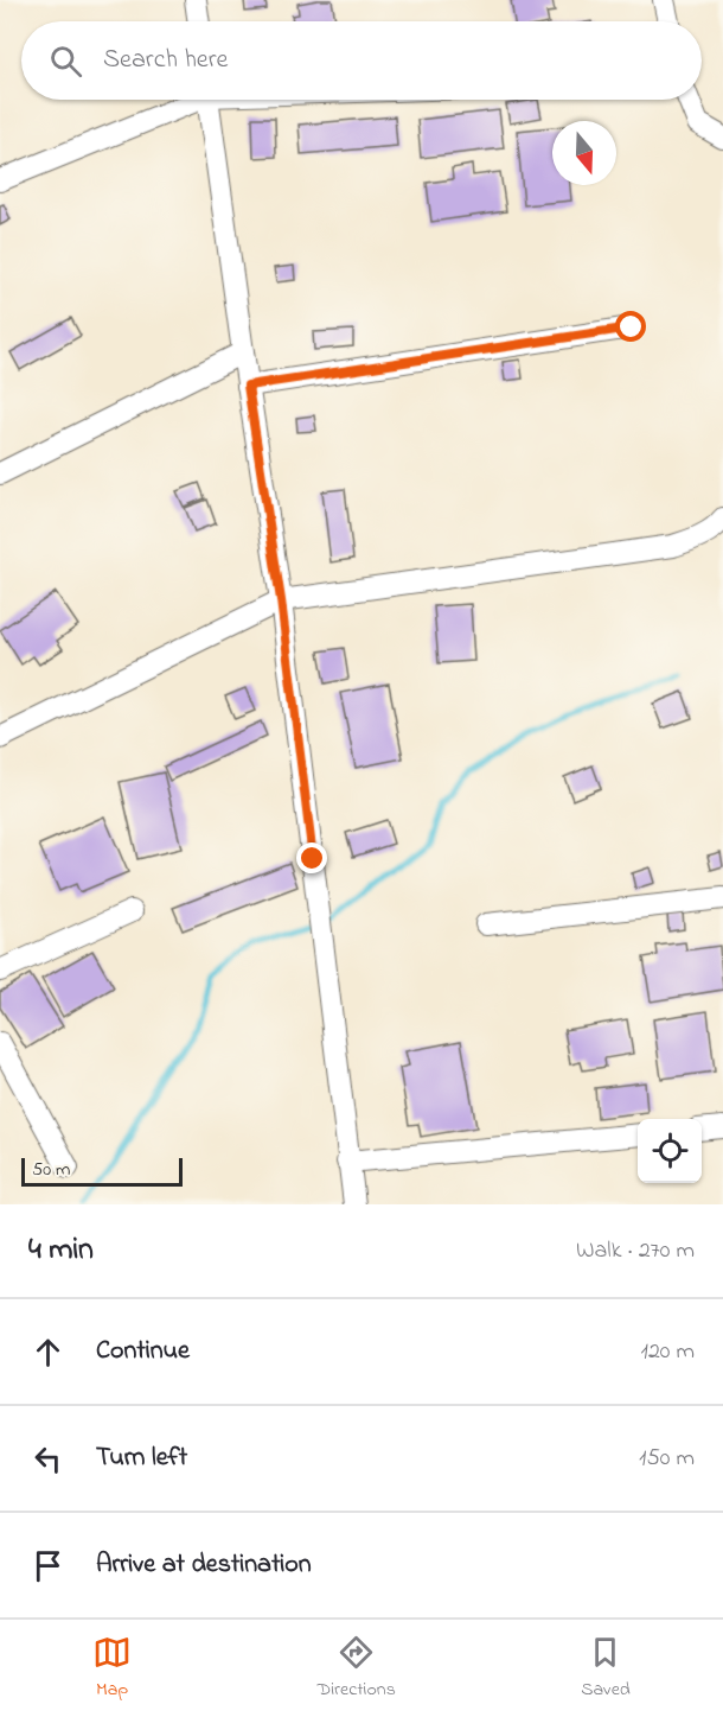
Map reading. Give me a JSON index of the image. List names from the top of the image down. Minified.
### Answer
{"scale_bar":"50 m","north":"bottom","page":{"search":"Search here","scale":"50 m","heading":["4 min","Walk · 270 m"],"list":[["Continue","120 m"],["Turn left","150 m"],"Arrive at destination"],"nav":["Map","Directions","Saved"]}}
